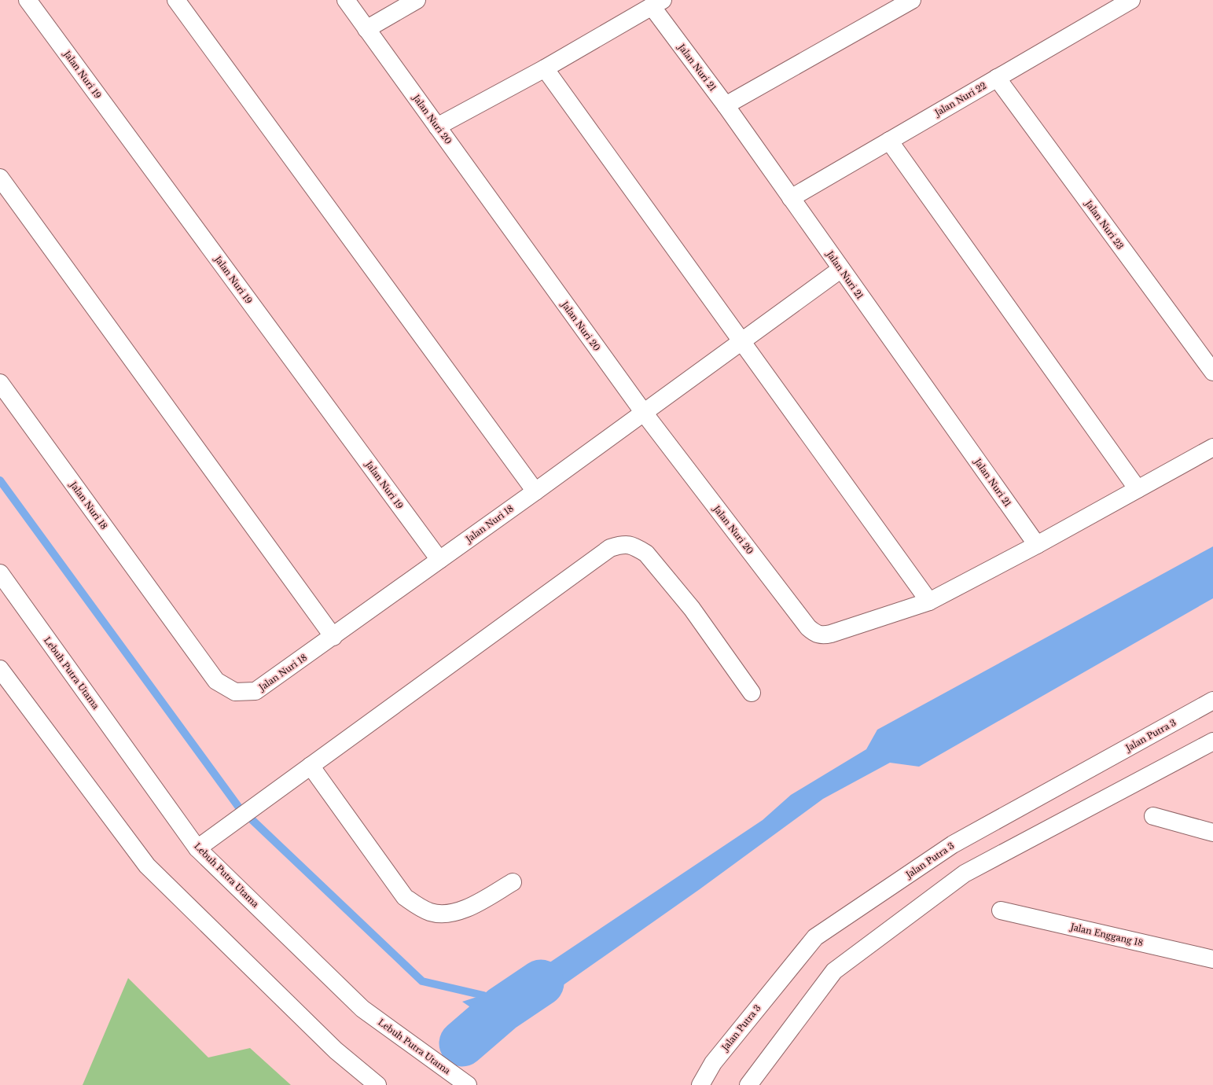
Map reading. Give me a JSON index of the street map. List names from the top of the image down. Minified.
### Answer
{"streets":{"street":["Jalan Nuri 21","Jalan Nuri 19","Jalan Nuri 22","Jalan Nuri 20","Jalan Nuri 23","Jalan Nuri 18","Lebuh Putra Utama","Jalan Putra 3","Jalan Enggang 18"]},"crossings":[["Jalan Nuri 21","Jalan Nuri 22"],["Jalan Nuri 21","Jalan Nuri 20"],["Jalan Nuri 21","Jalan Nuri 18"],["Jalan Nuri 19","Jalan Nuri 18"],["Jalan Nuri 22","Jalan Nuri 23"],["Jalan Nuri 20","Jalan Nuri 18"]]}
